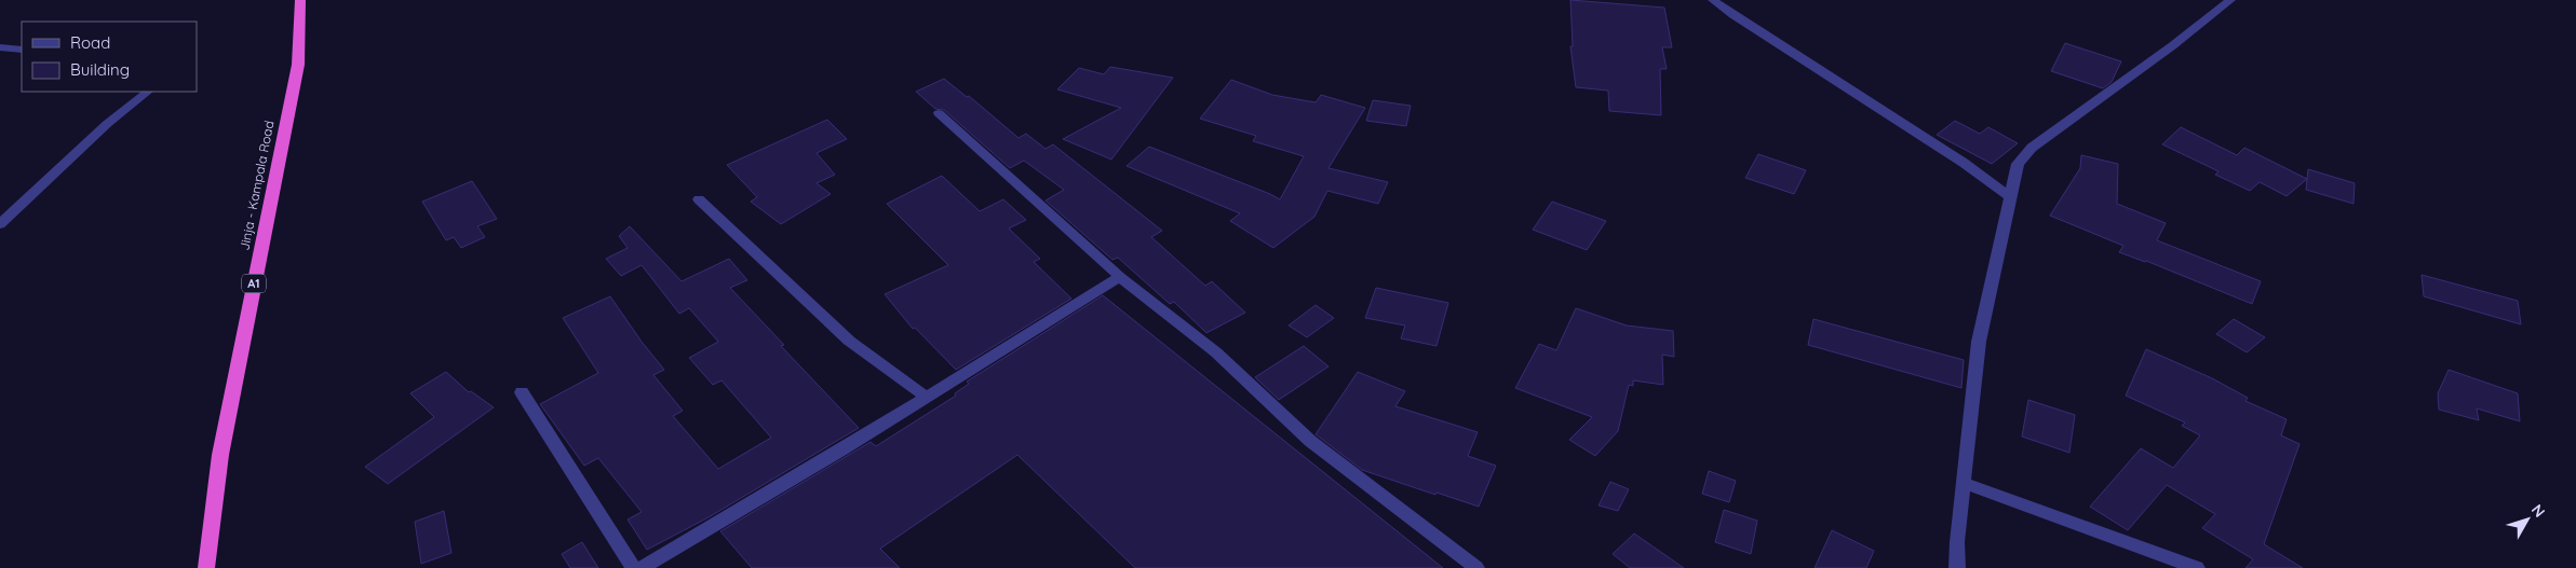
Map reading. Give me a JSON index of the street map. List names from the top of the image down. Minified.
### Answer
{"streets":{"highway":["Jinja - Kampala Road","A1"]},"legend":["Road","Building"],"north":"top right"}
